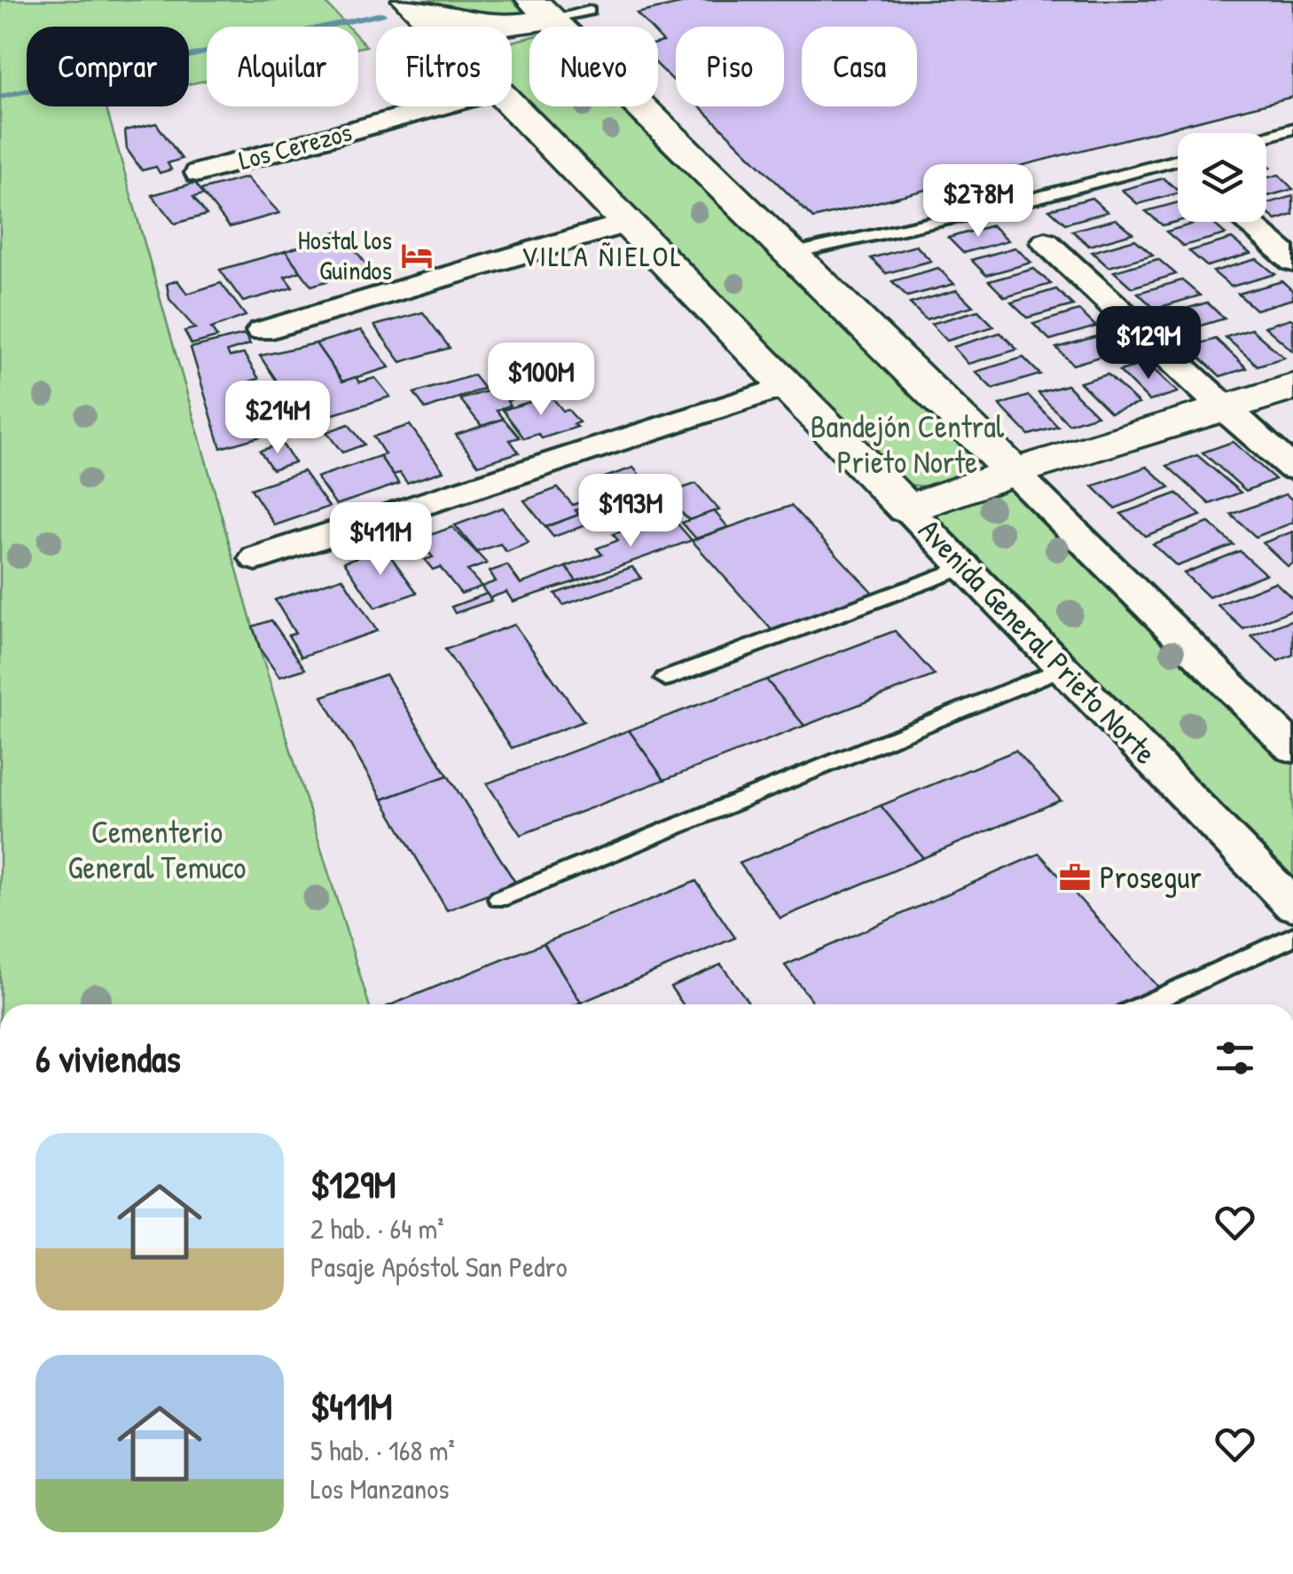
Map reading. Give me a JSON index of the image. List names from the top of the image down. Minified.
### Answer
{"streets":{"street":["Los Cerezos","Avenida General Prieto Norte"]},"districts":["VILLA ÑIELOL"],"parks":["Bandejón Central Prieto Norte","Cementerio General Temuco"],"places":{"hotel":["Hostal los Guindos"],"office":["Prosegur"]},"page":{"chip":["Comprar","Alquilar","Filtros","Nuevo","Piso","Casa"],"price":["$278M","$129M","$100M","$214M","$193M","$411M"],"heading":"6 viviendas","list":[{"name":"$129M","note":"2 hab. · 64 m² · Pasaje Apóstol San Pedro"},{"name":"$411M","note":"5 hab. · 168 m² · Los Manzanos"}]}}
